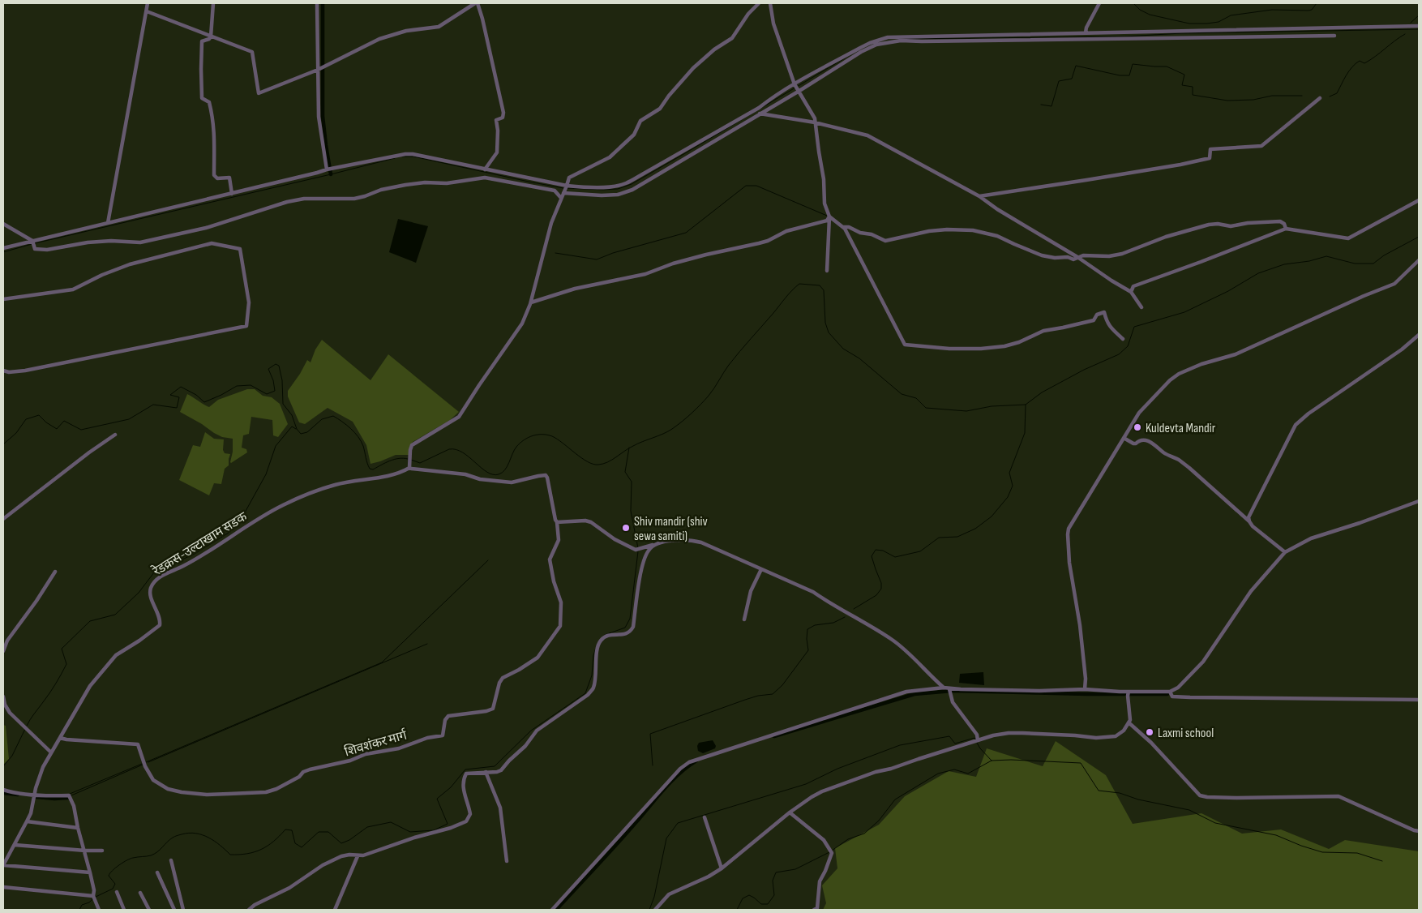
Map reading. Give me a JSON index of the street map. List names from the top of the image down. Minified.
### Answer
{"streets":{"street":["रेडक्रस-उल्टाखाम सडक","शिवशंकर मार्ग"]},"crossings":[["रेडक्रस-उल्टाखाम सडक","शिवशंकर मार्ग"]],"places":["Kuldevta Mandir","Shiv mandir (shiv sewa samiti)","Laxmi school"]}
